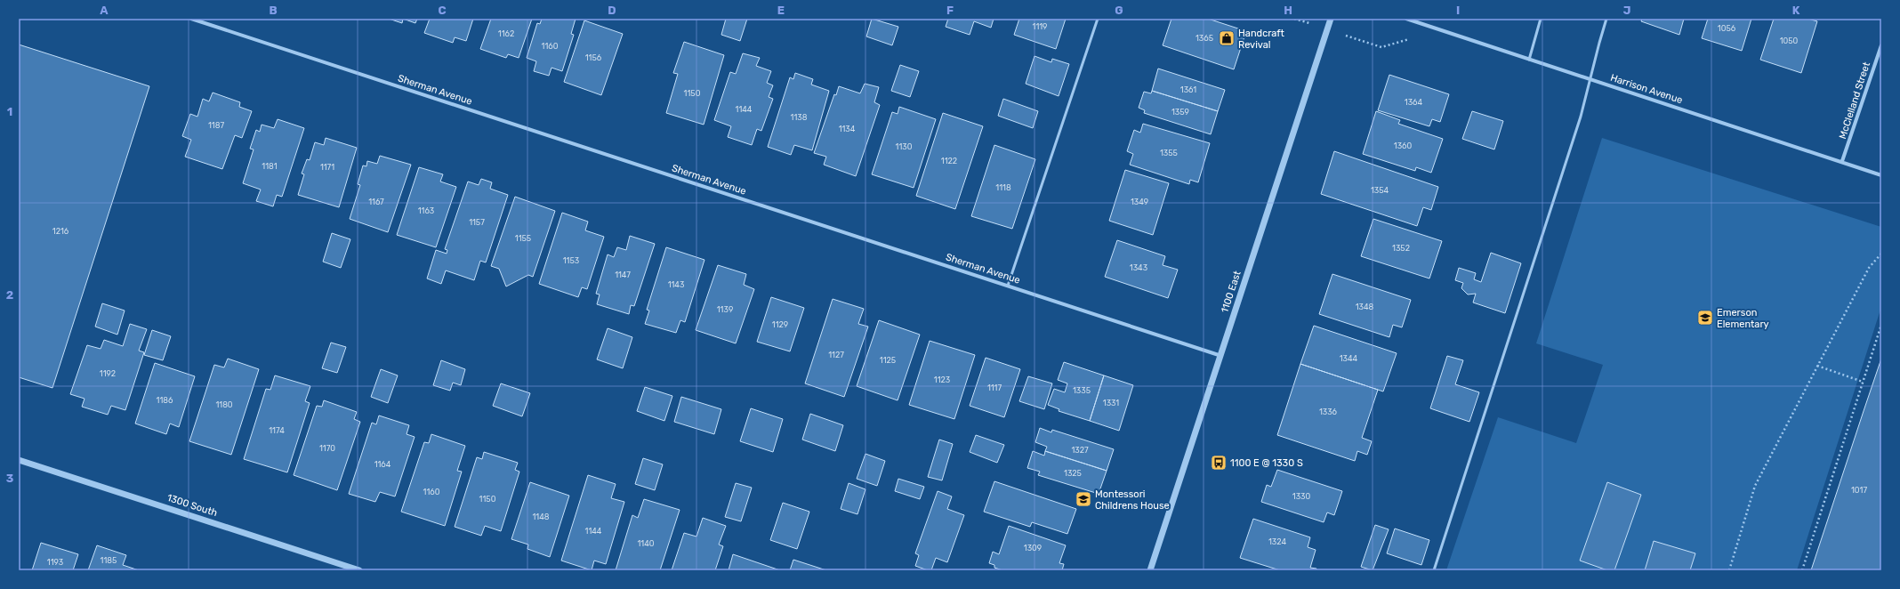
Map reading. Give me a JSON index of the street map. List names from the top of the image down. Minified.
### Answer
{"streets":{"street":["Harrison Avenue","Sherman Avenue","McClelland Street","1100 East","1300 South"]},"crossings":[["Harrison Avenue","McClelland Street"],["Sherman Avenue","1100 East"]],"places":{"shop":["Handcraft Revival"],"school or university":["Emerson Elementary","Montessori Childrens House"],"bus stop":["1100 E @ 1330 S"]},"house_numbers":["1119","1056","1162","1365","1050","1160","1156","1361","1150","1364","1144","1359","1138","1187","1134","1360","1130","1355","1122","1181","1171","1118","1354","1167","1349","1163","1157","1216","1155","1352","1153","1343","1147","1143","1348","1139","1129","1127","1344","1125","1192","1123","1117","1335","1186","1331","1180","1336","1174","1170","1327","1164","1325","1017","1160","1330","1150","1148","1144","1324","1140","1309","1185","1193"],"grid":{"columns":["A","B","C","D","E","F","G","H","I","J","K"],"rows":["1","2","3"]}}
